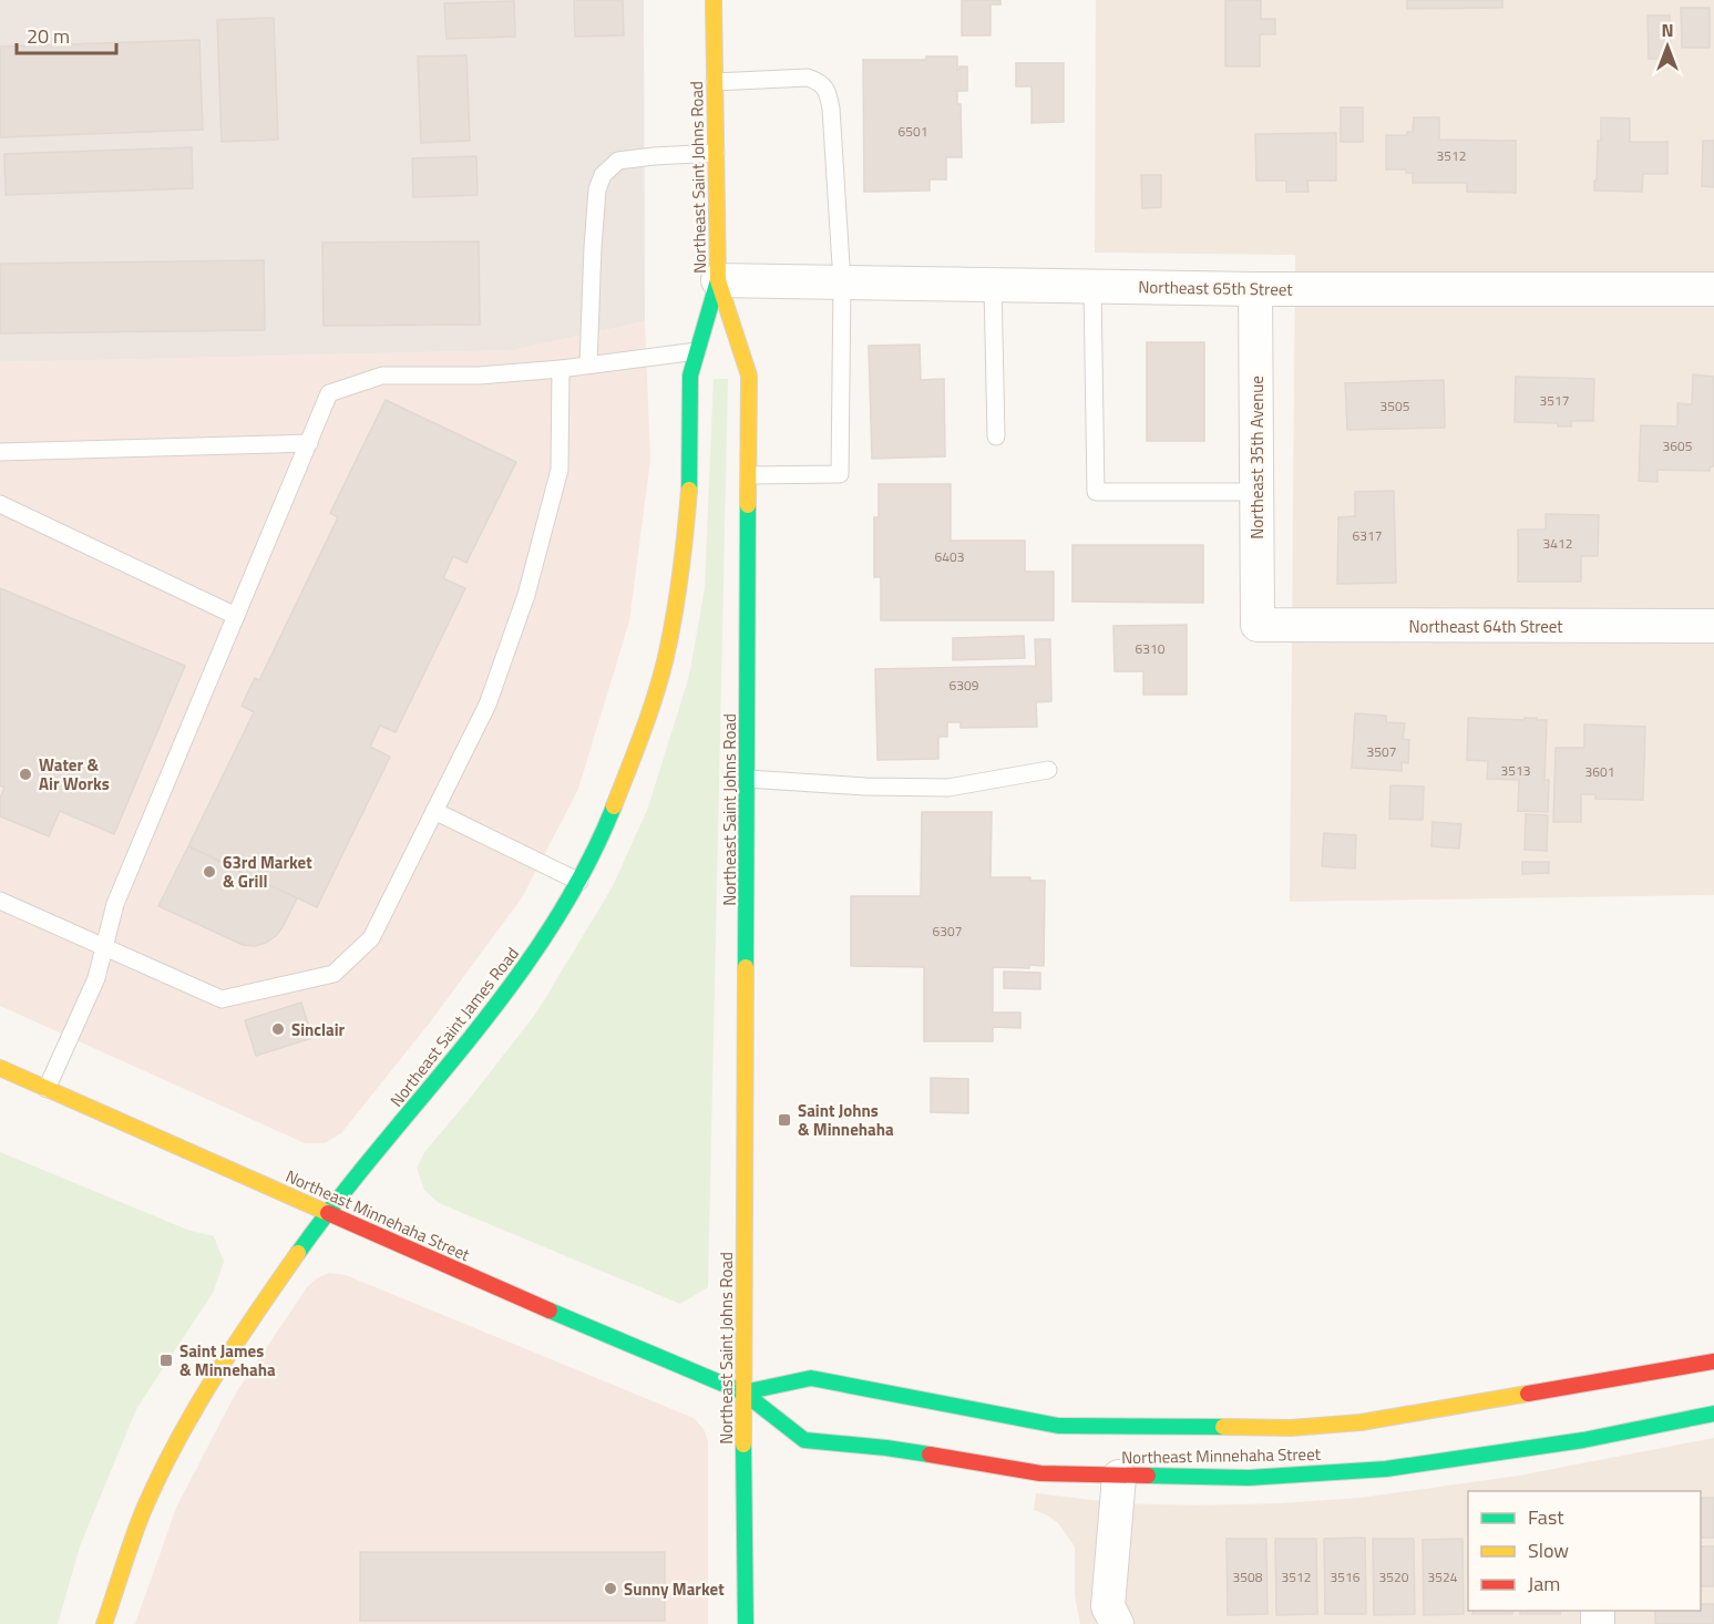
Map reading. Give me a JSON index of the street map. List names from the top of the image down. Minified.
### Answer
{"streets":{"main road":["Northeast Saint Johns Road","Northeast Saint James Road","Northeast Minnehaha Street"],"street":["Northeast 65th Street","Northeast 35th Avenue","Northeast 64th Street"]},"crossings":[["Northeast Saint Johns Road","Northeast 65th Street"],["Northeast Saint Johns Road","Northeast Saint James Road"],["Northeast Saint Johns Road","Northeast Minnehaha Street"],["Northeast 65th Street","Northeast 35th Avenue"],["Northeast 65th Street","Northeast Saint James Road"],["Northeast 35th Avenue","Northeast 64th Street"],["Northeast Saint James Road","Northeast Minnehaha Street"]],"places":{"other":["Water & Air Works","63rd Market & Grill","Sinclair","Sunny Market"],"transit":["Saint Johns & Minnehaha","Saint James & Minnehaha"]},"house_numbers":["6501","3512","3517","3505","3605","6317","3412","6403","6310","6309","3507","3513","3601","6307","3508","3512","3516","3520","3524"],"legend":["Fast","Slow","Jam"],"scale_bar":"20 m","north":"top"}
